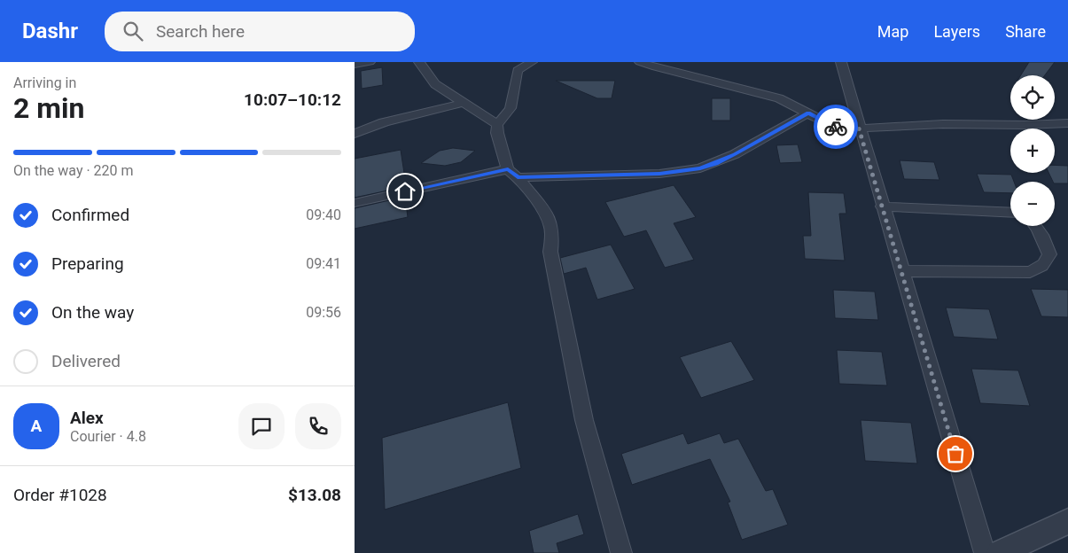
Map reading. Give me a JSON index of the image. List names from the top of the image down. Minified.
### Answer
{"page":{"header":"Dashr","search":"Search here","nav":["Map","Layers","Share"],"heading":["2 min","Arriving in","10:07–10:12"],"panel":["Alex","Courier · 4.8","Order #1028","$13.08"],"map_buttons":["+","−"],"bar":"On the way · 220 m","list":[["Confirmed","09:40"],["Preparing","09:41"],["On the way","09:56"],"Delivered"],"round":"A"}}
